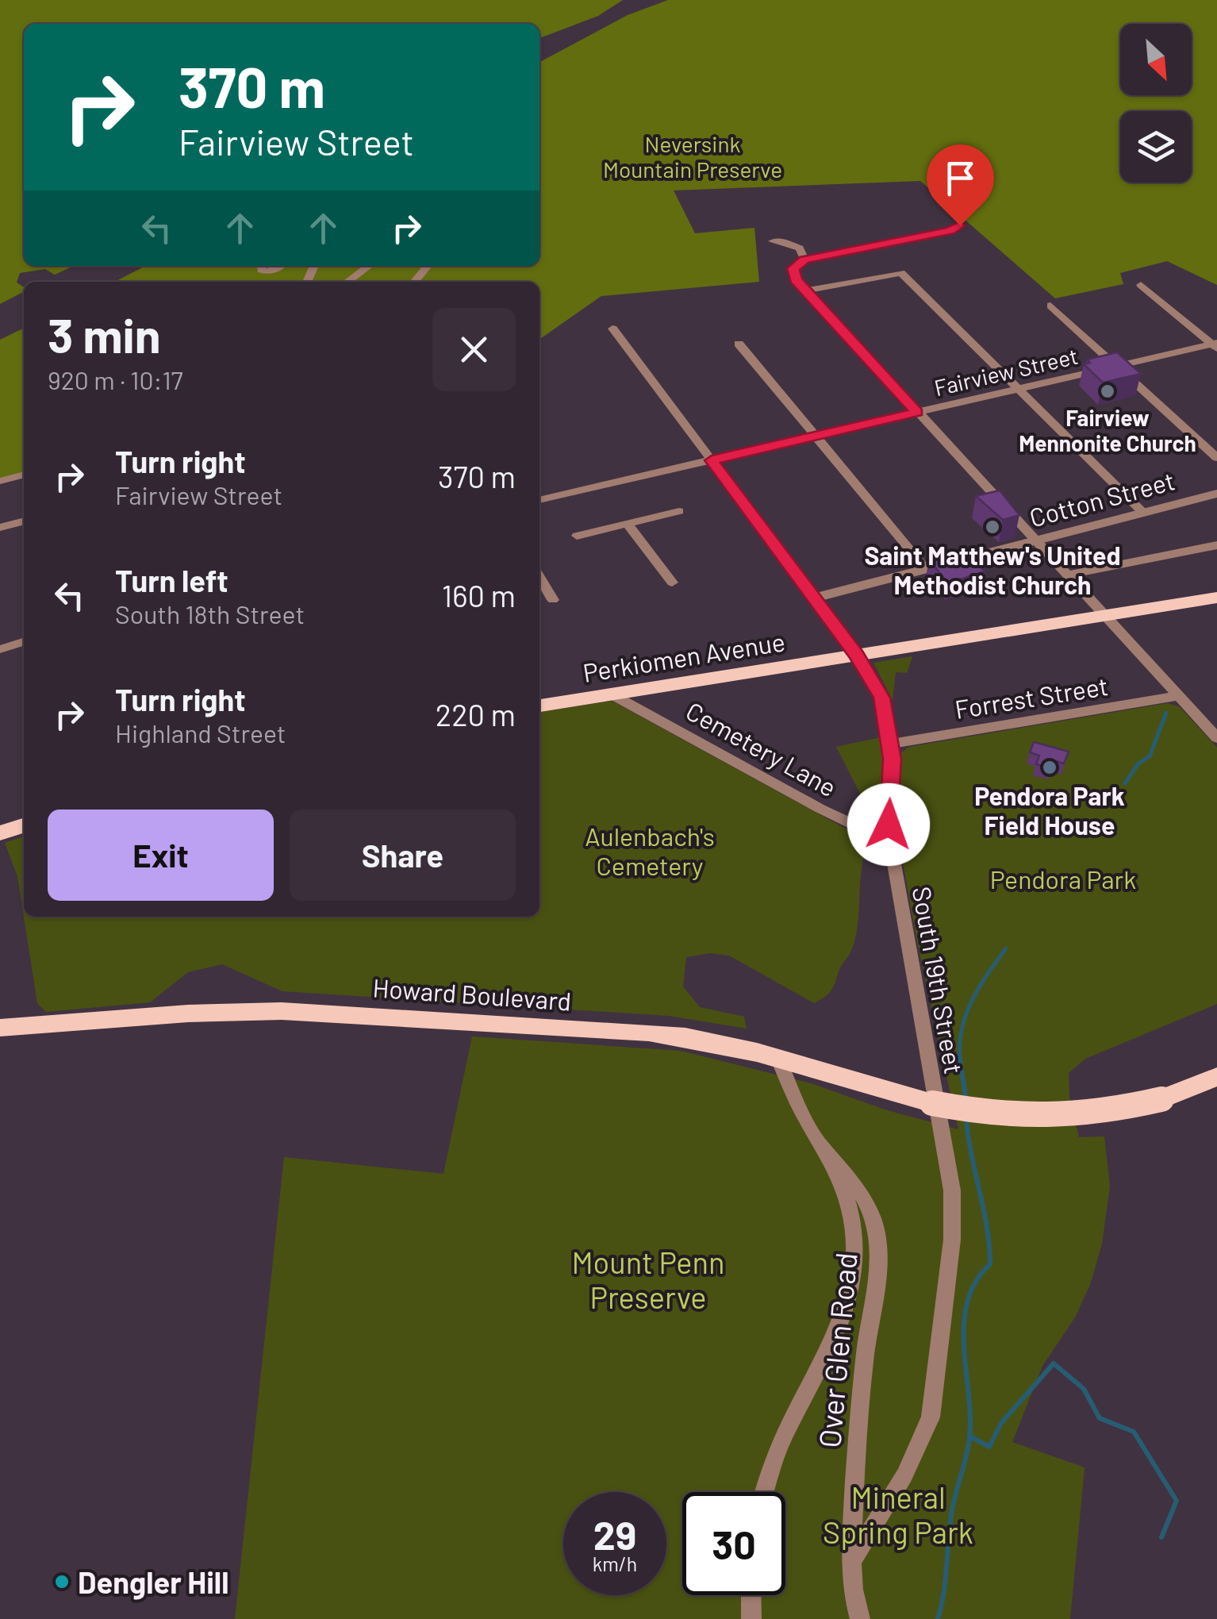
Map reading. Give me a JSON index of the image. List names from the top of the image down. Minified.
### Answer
{"streets":{"main road":["Perkiomen Avenue","Howard Boulevard"],"street":["Fairview Street","Cotton Street","Forrest Street","Cemetery Lane","South 19th Street","Over Glen Road"]},"crossings":[["Fairview Street","South 19th Street"],["Cotton Street","South 19th Street"],["Perkiomen Avenue","Cemetery Lane"],["Perkiomen Avenue","South 19th Street"],["Forrest Street","South 19th Street"],["Cemetery Lane","South 19th Street"],["South 19th Street","Over Glen Road"]],"parks":["Neversink Mountain Preserve","Aulenbach's Cemetery","Pendora Park","Mount Penn Preserve","Mineral Spring Park"],"places":["Fairview Mennonite Church","Saint Matthew's United Methodist Church","Pendora Park Field House","Dengler Hill"],"north":"bottom right","page":{"turn":["370 m","Fairview Street"],"heading":["3 min","920 m · 10:17"],"list":[{"name":"Turn right","note":"Fairview Street","value":"370 m"},{"name":"Turn left","note":"South 18th Street","value":"160 m"},{"name":"Turn right","note":"Highland Street","value":"220 m"}],"buttons":["Exit","Share"],"speed":"29 km/h","limit":"30"}}
